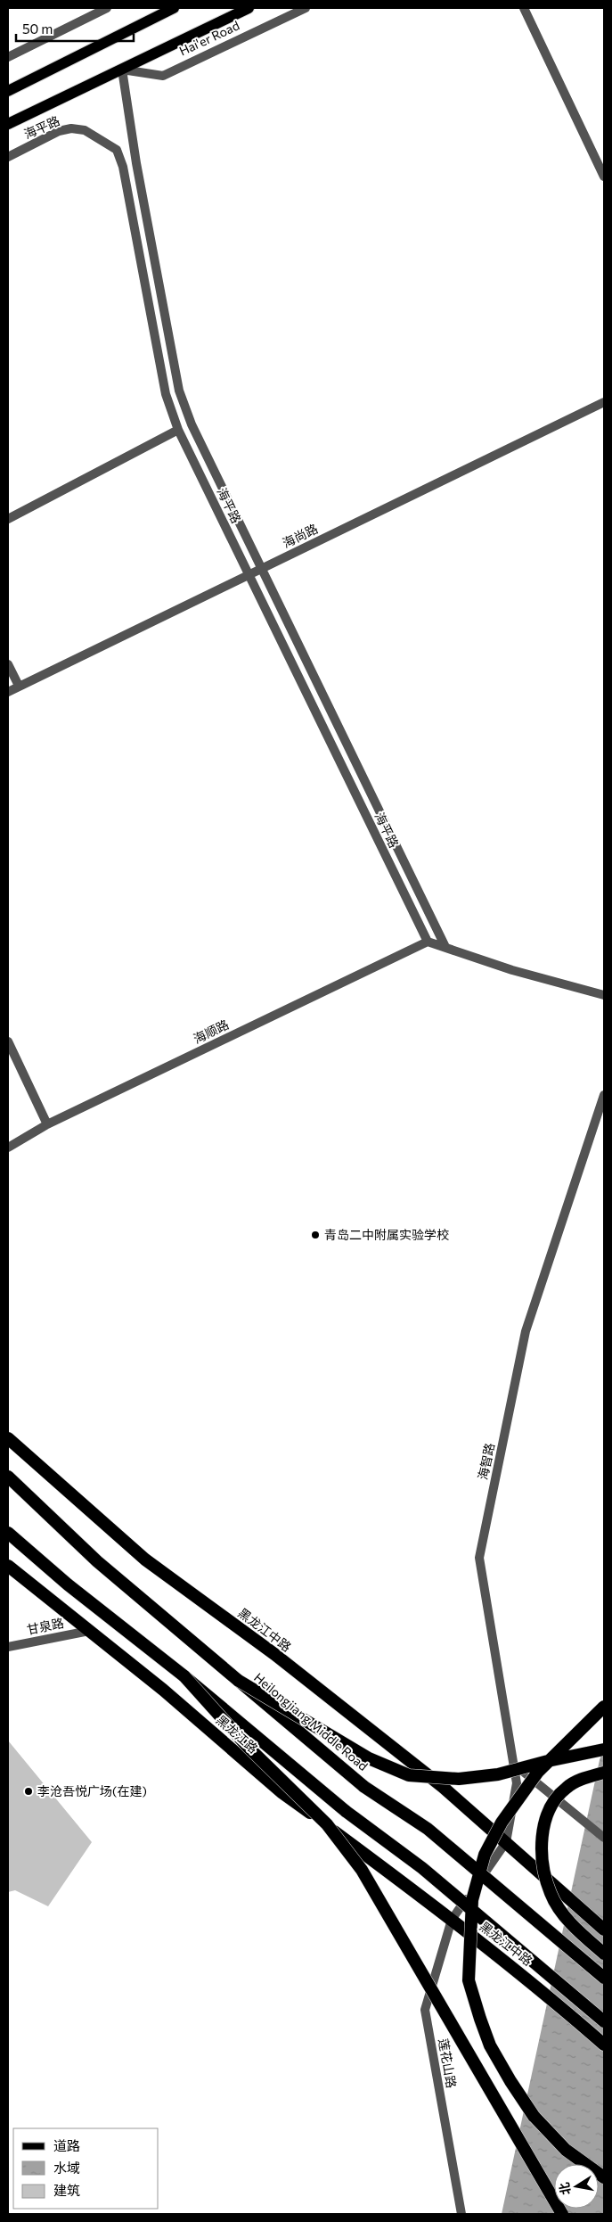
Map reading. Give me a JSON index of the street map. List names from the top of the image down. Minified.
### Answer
{"streets":{"highway":["黑龙江中路","Heilongjiang Middle Road","黑龙江路"],"main road":["Hai'er Road"],"street":["海平路","海尚路","海顺路","海智路","甘泉路","莲花山路"]},"crossings":[["Hai'er Road","海平路"],["海平路","海尚路"],["海平路","海顺路"],["海智路","黑龙江中路"],["海智路","莲花山路"],["甘泉路","黑龙江路"],["黑龙江中路","黑龙江路"],["黑龙江中路","莲花山路"],["黑龙江路","莲花山路"]],"places":["青岛二中附属实验学校","李沧吾悦广场(在建)"],"legend":["道路","水域","建筑"],"scale_bar":"50 m","north":"left"}
